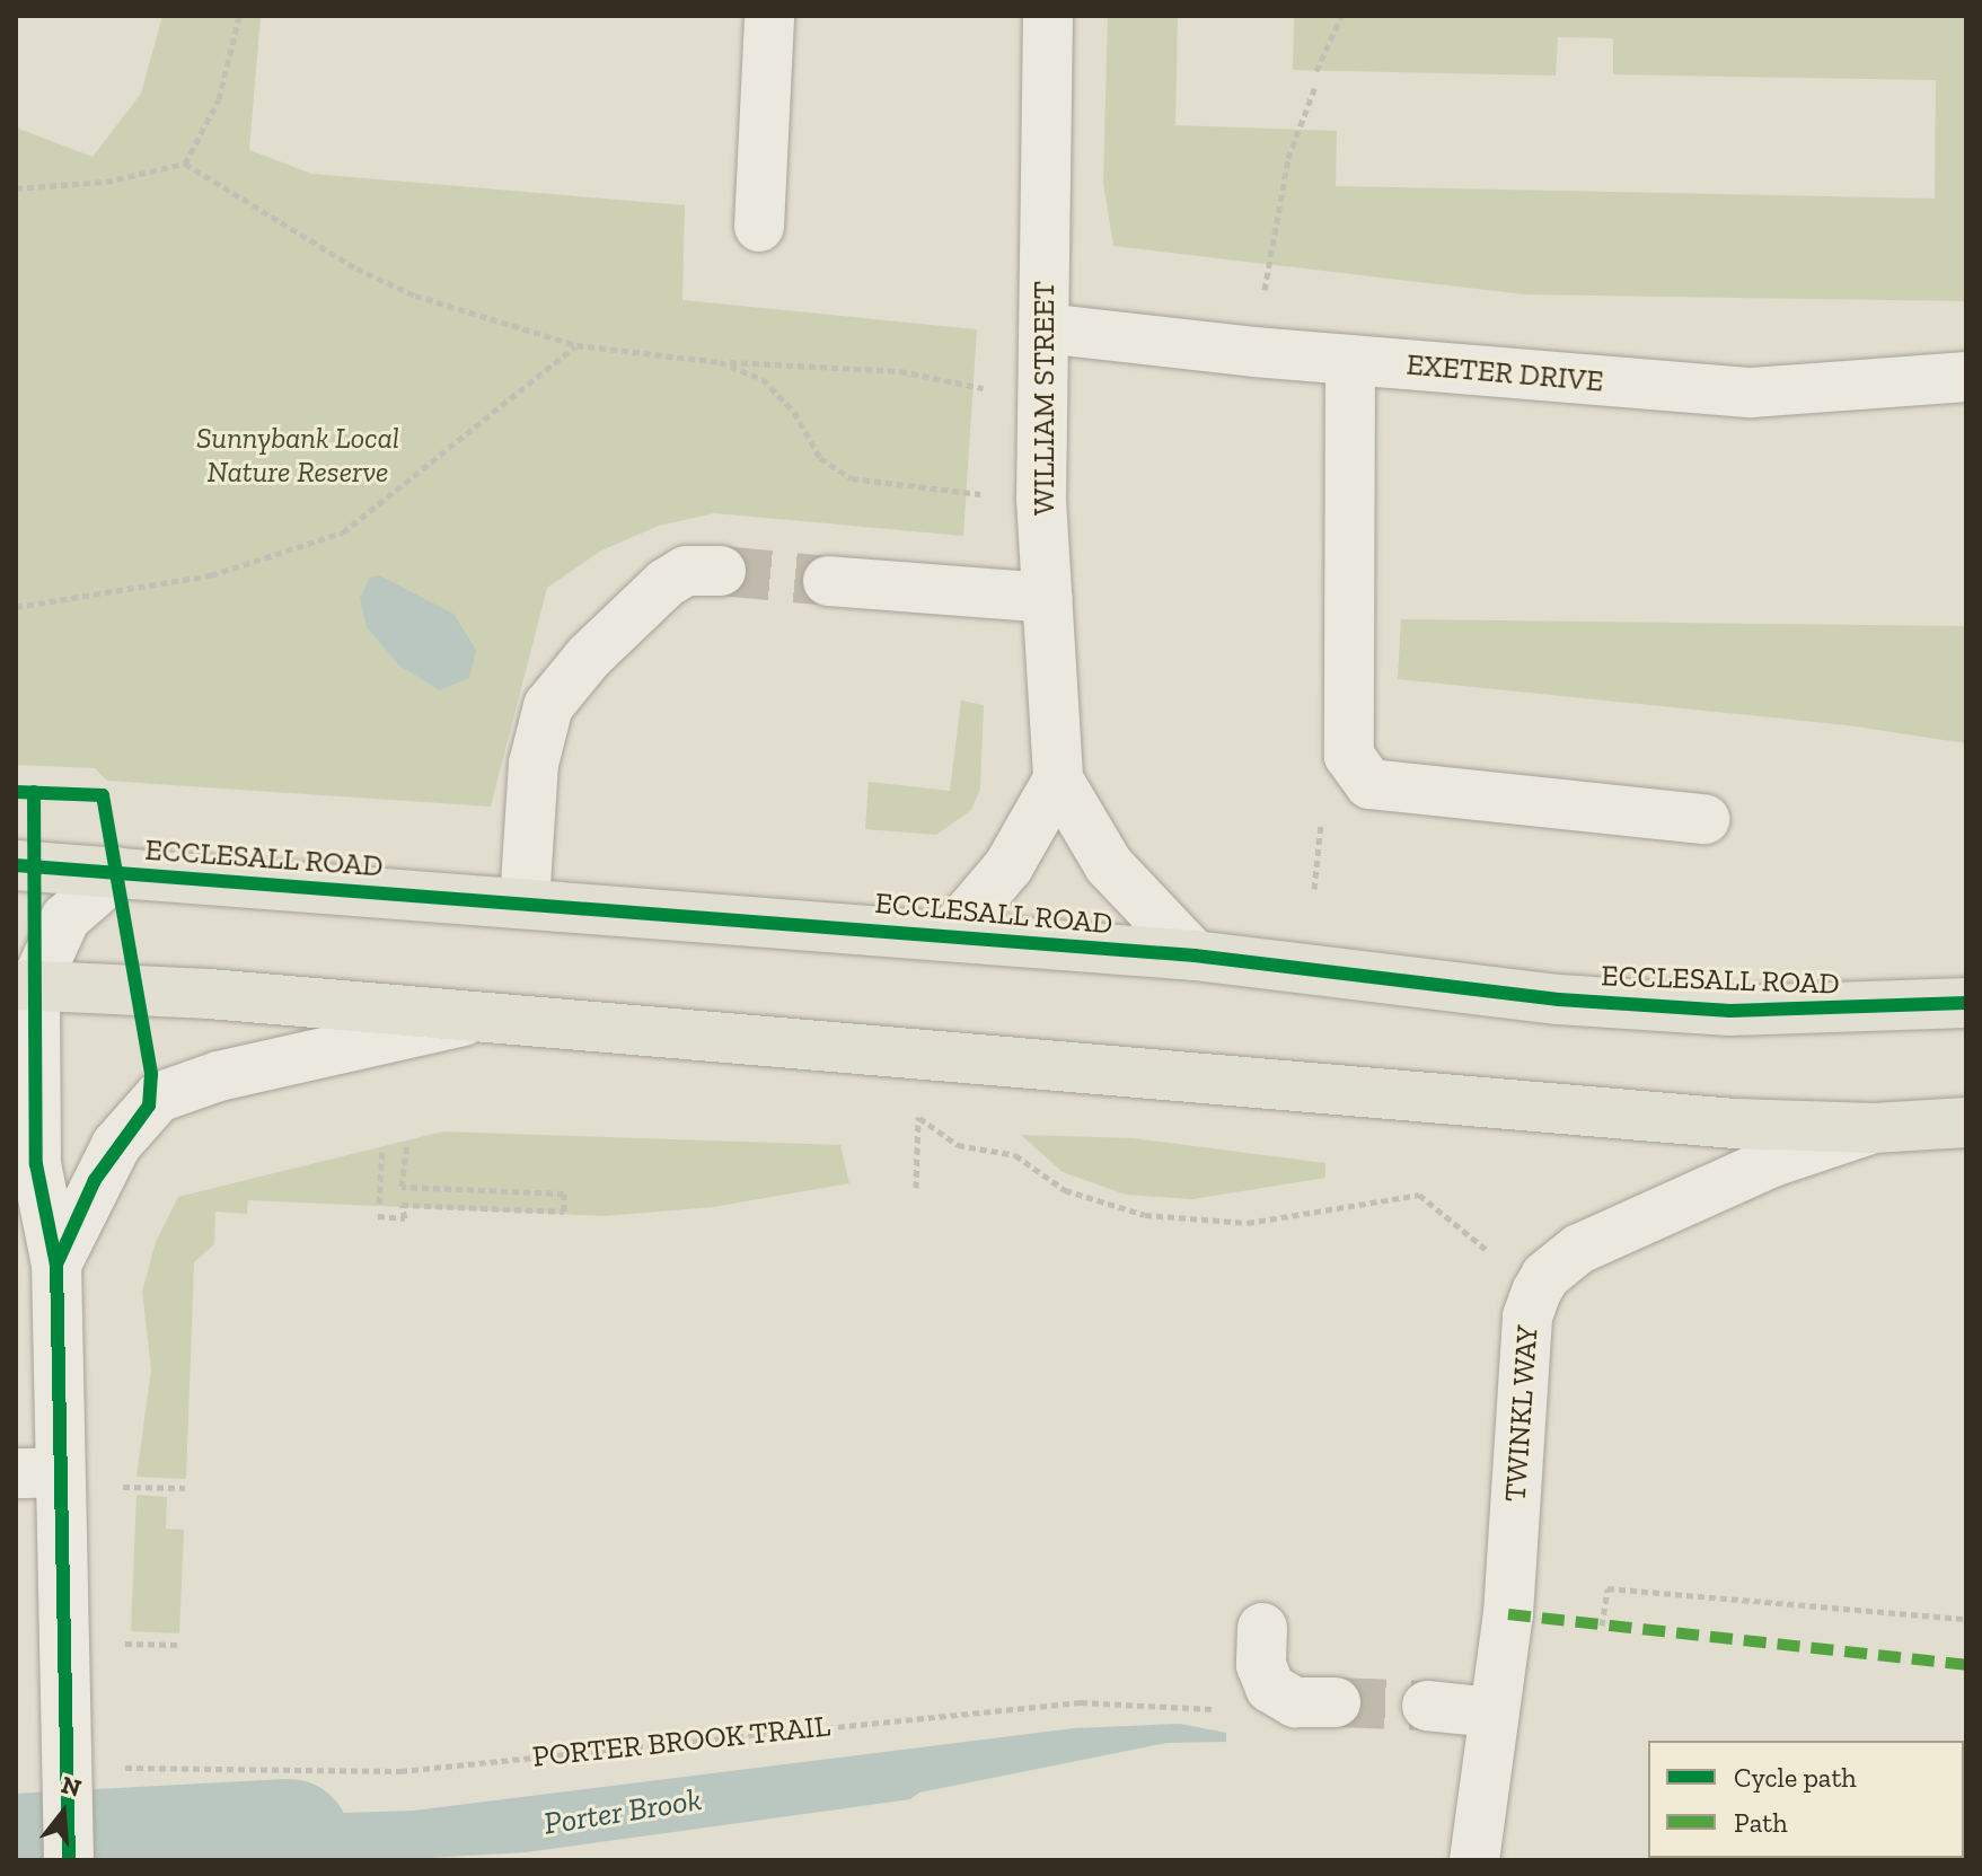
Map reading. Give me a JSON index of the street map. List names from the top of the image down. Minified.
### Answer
{"streets":{"main road":["ECCLESALL ROAD"],"street":["EXETER DRIVE","WILLIAM STREET","TWINKL WAY"],"path":["PORTER BROOK TRAIL"]},"crossings":[["EXETER DRIVE","WILLIAM STREET"],["WILLIAM STREET","ECCLESALL ROAD"]],"water":["Porter Brook"],"parks":["Sunnybank Local Nature Reserve"],"legend":["Cycle path","Path"],"north":"top"}
